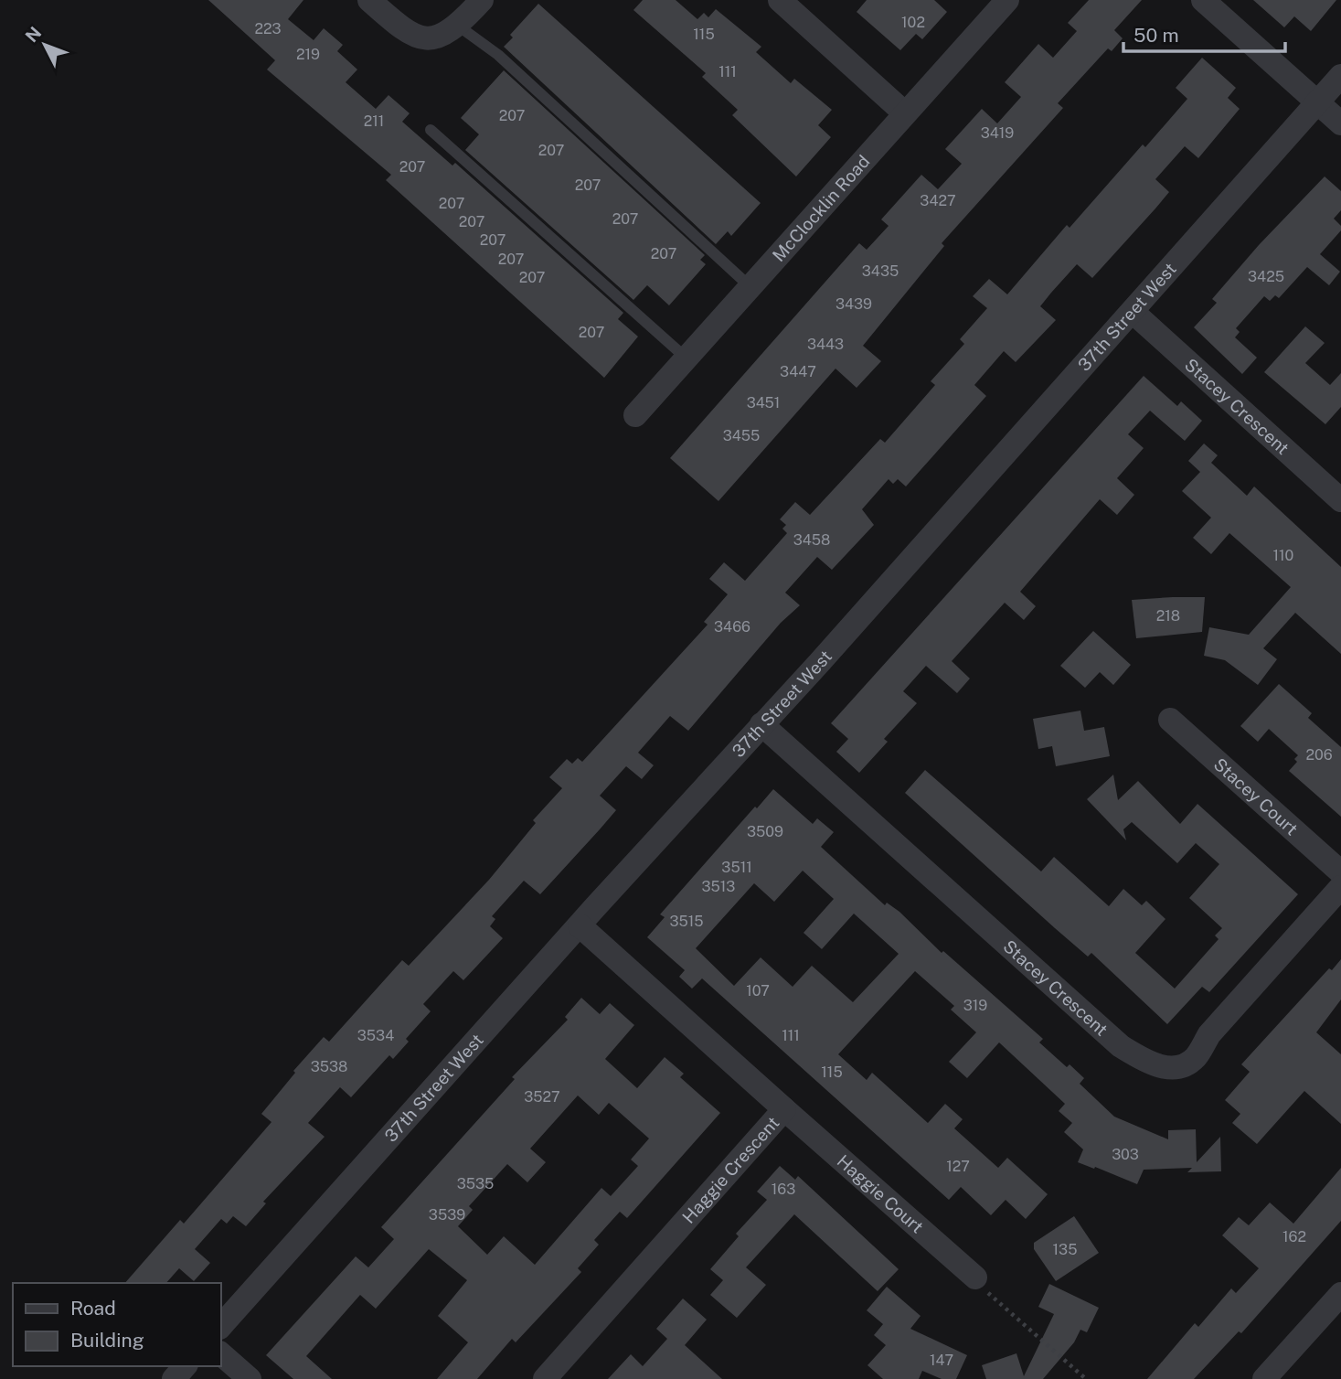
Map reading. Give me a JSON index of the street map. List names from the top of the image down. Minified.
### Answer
{"streets":{"street":["McClocklin Road","37th Street West","Stacey Crescent","Stacey Court","Haggie Crescent","Haggie Court"]},"crossings":[["37th Street West","Stacey Crescent"],["37th Street West","Haggie Crescent"],["Haggie Crescent","Haggie Court"]],"house_numbers":["102","223","115","219","111","207","211","3419","207","207","207","3427","207","207","207","207","207","207","3435","3425","207","3439","207","3443","3447","3451","3455","3458","110","218","3466","206","3509","3511","3513","3515","107","319","3534","111","3538","115","3527","303","127","3535","163","3539","162","135","147"],"legend":["Road","Building"],"scale_bar":"50 m","north":"top left"}
